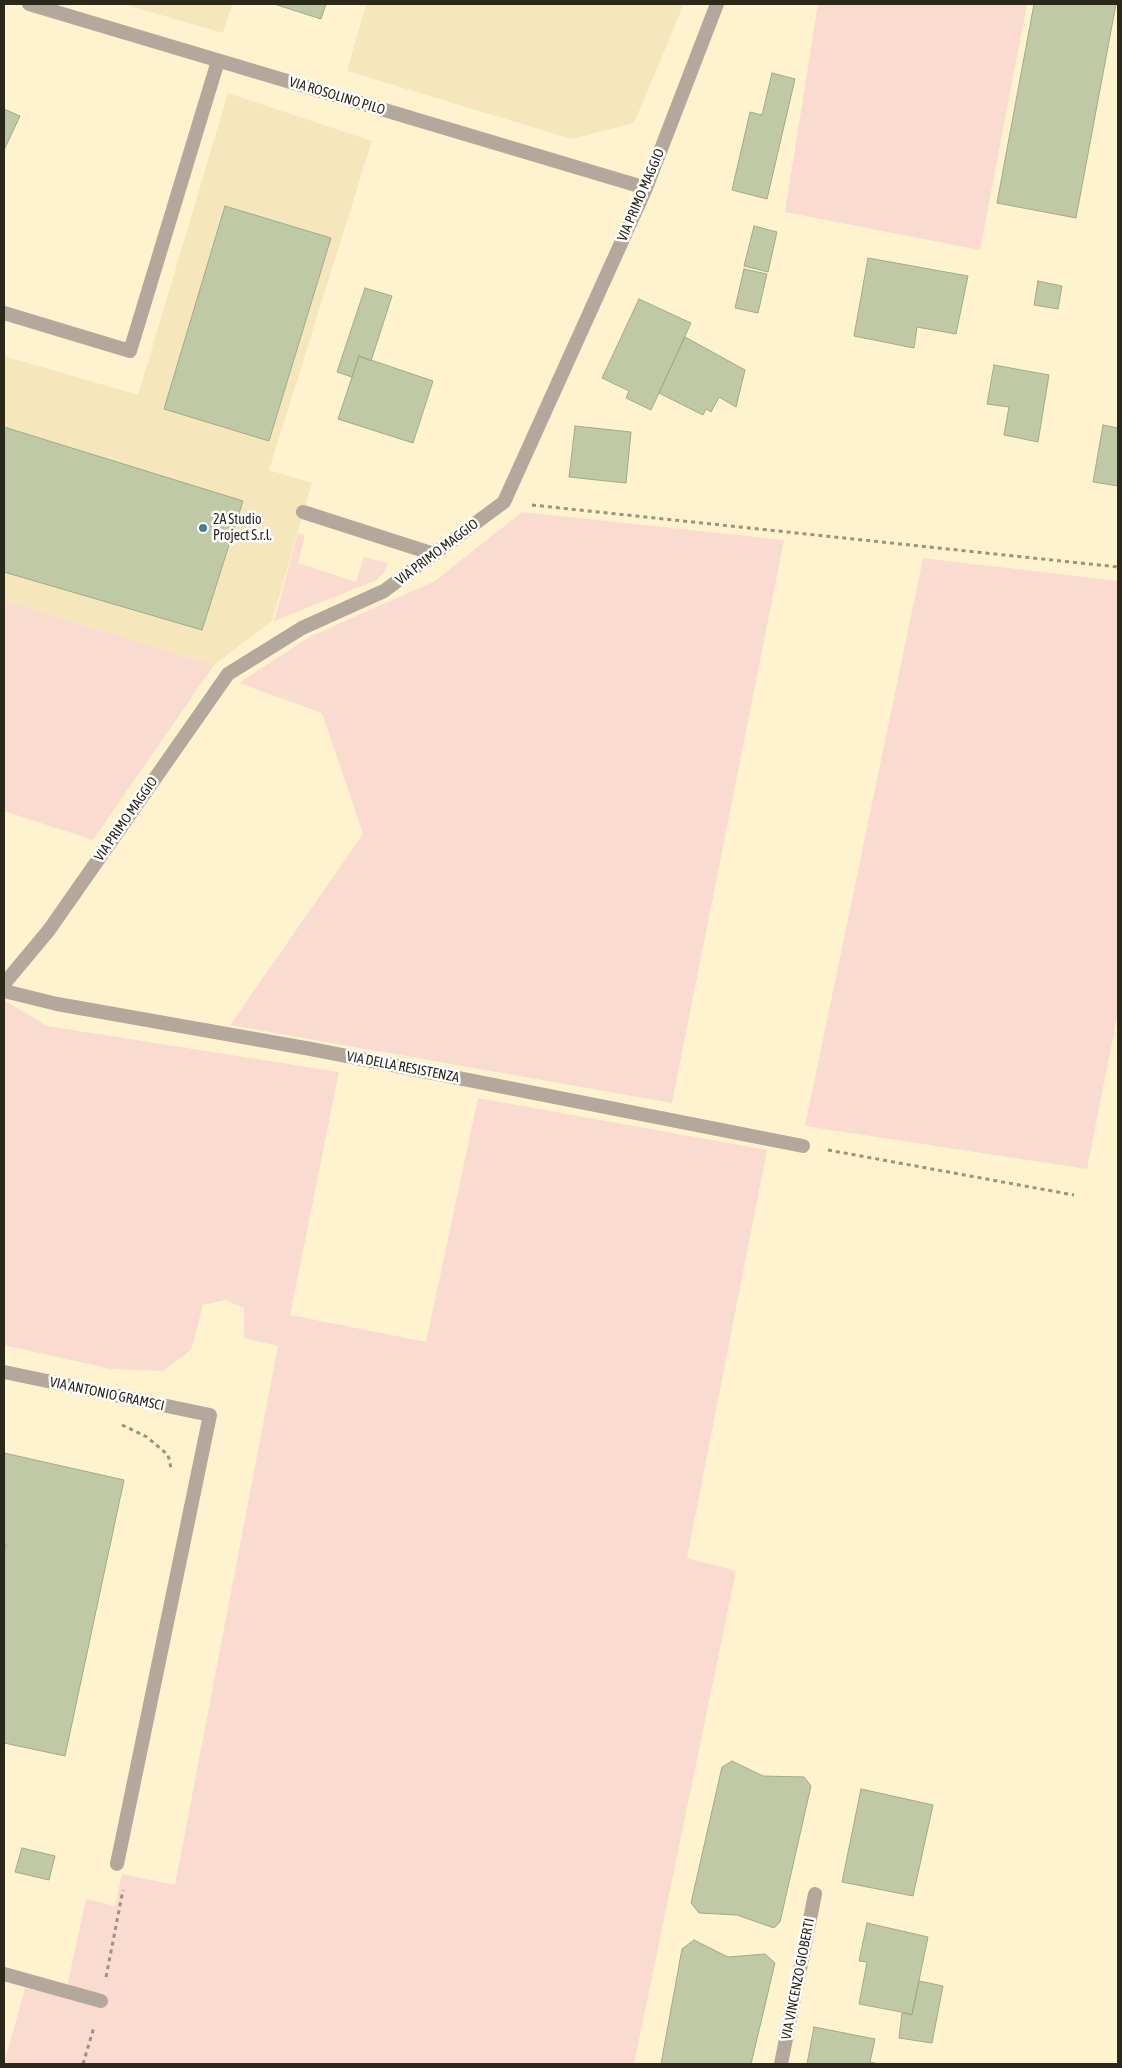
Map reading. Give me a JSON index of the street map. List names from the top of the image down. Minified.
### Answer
{"streets":{"street":["VIA ROSOLINO PILO","VIA PRIMO MAGGIO","VIA DELLA RESISTENZA","VIA ANTONIO GRAMSCI","VIA VINCENZO GIOBERTI"]},"crossings":[["VIA ROSOLINO PILO","VIA PRIMO MAGGIO"]],"places":["2A Studio Project S.r.l."]}
